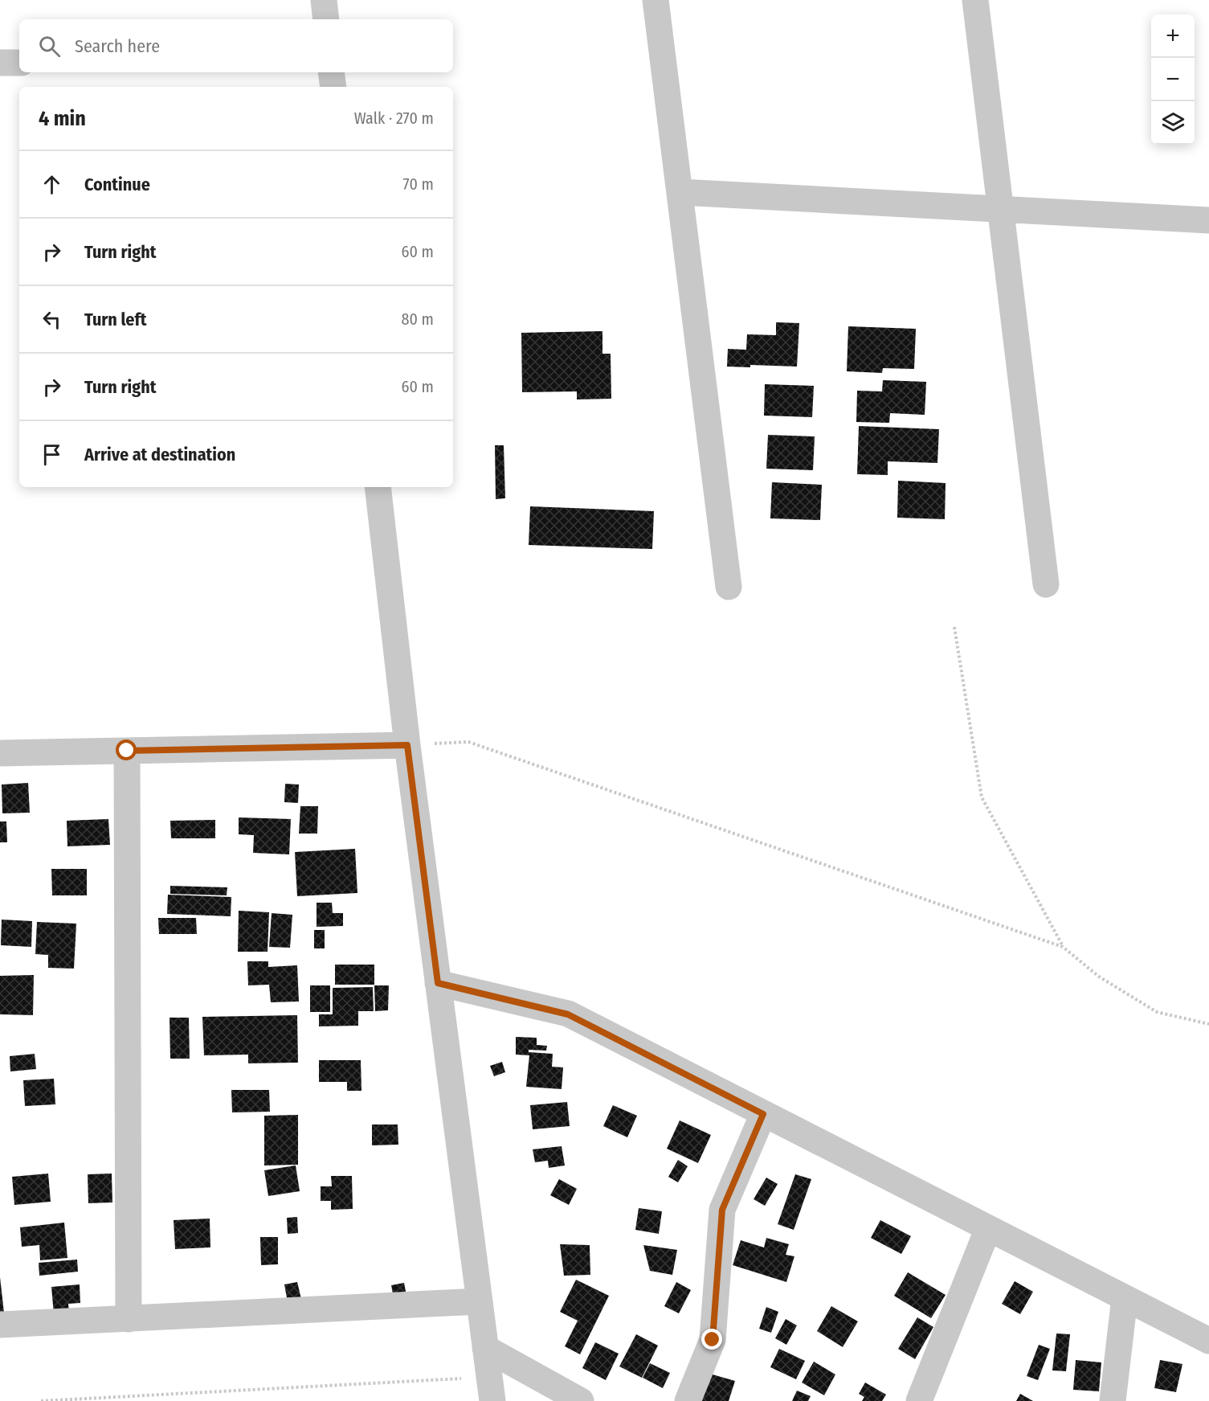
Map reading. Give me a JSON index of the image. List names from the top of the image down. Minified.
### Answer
{"page":{"map_buttons":["+","−"],"search":"Search here","heading":["4 min","Walk · 270 m"],"list":[["Continue","70 m"],["Turn right","60 m"],["Turn left","80 m"],["Turn right","60 m"],"Arrive at destination"]}}
